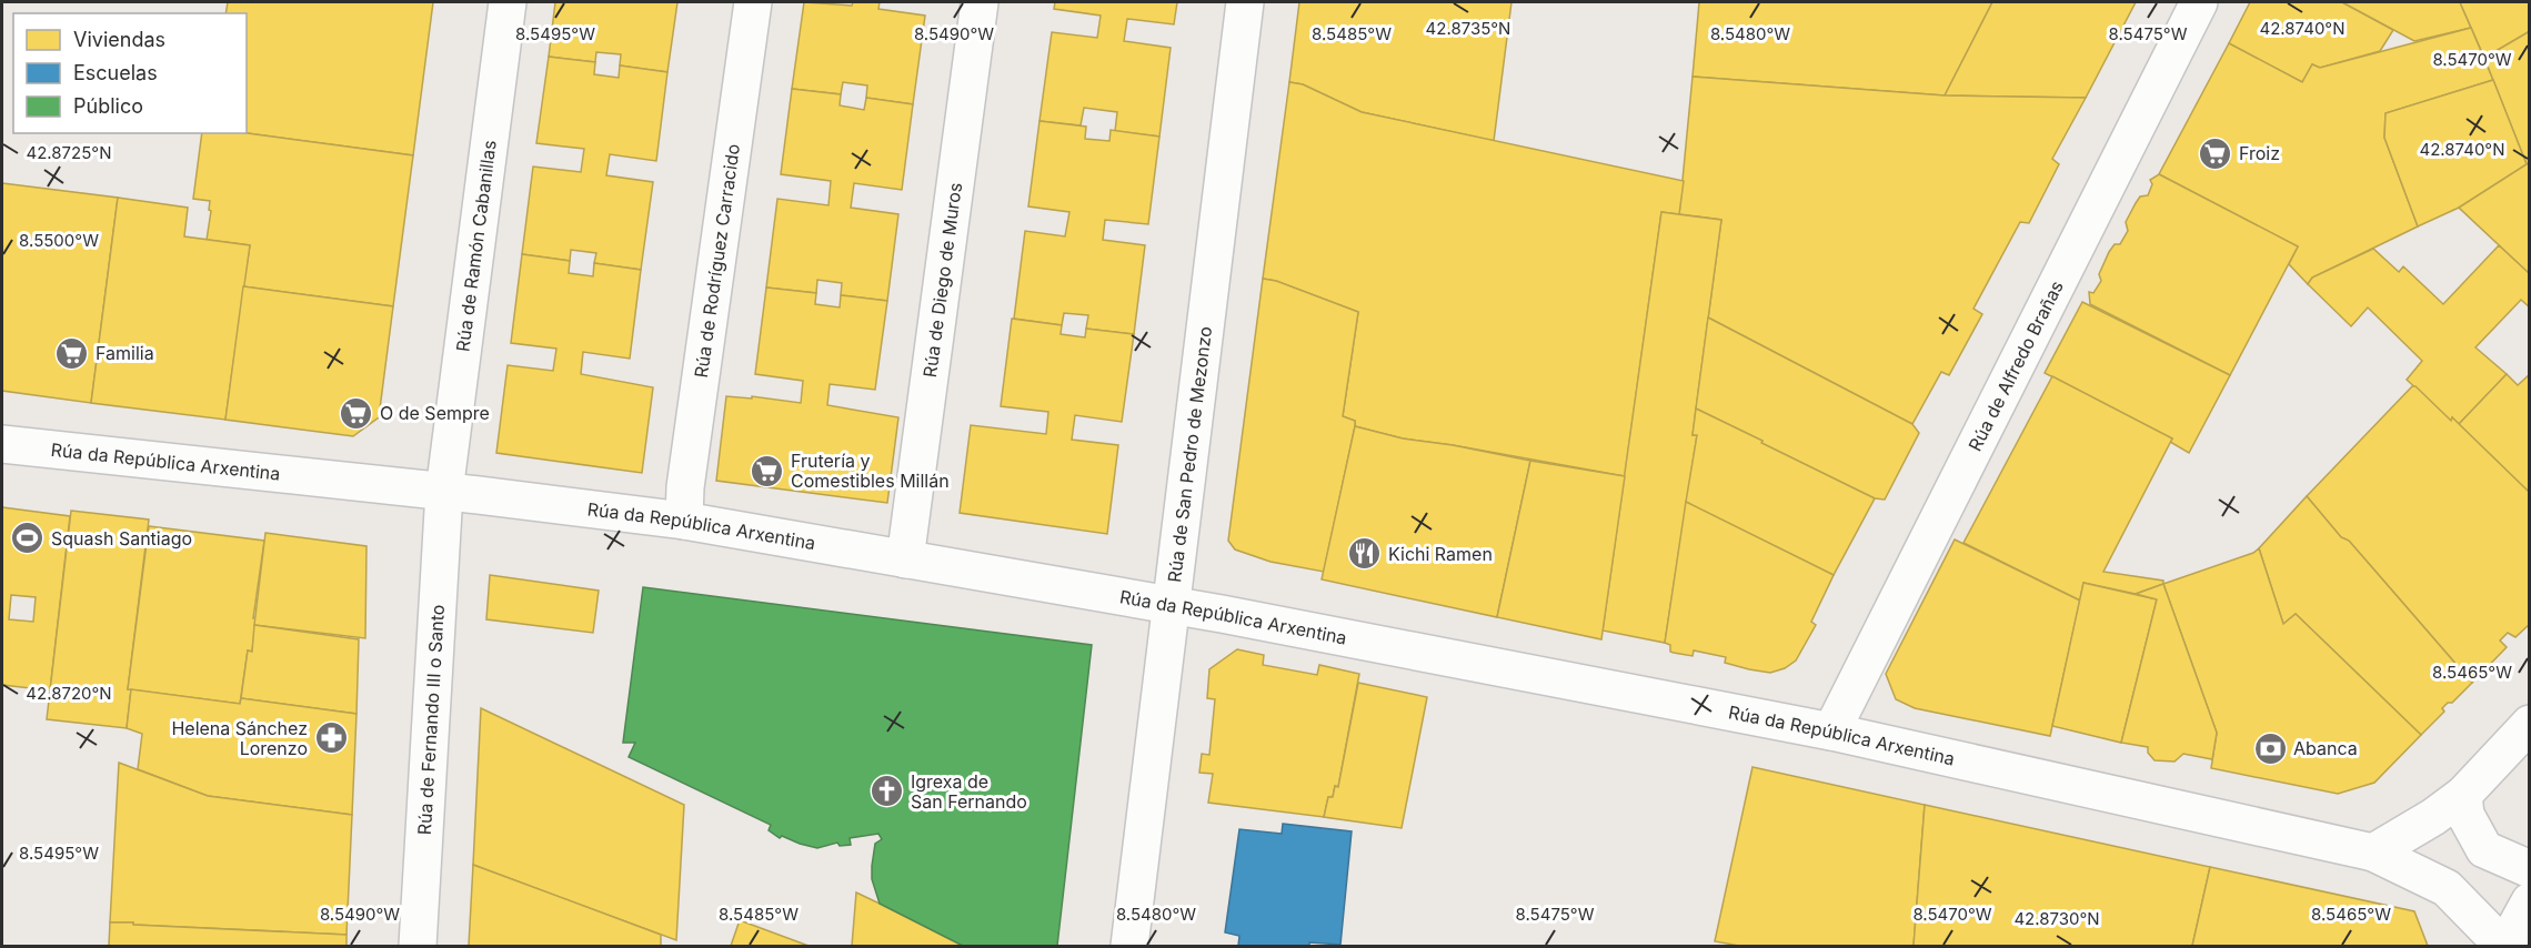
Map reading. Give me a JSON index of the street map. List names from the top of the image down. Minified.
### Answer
{"streets":{"street":["Rúa de Ramón Cabanillas","Rúa de Rodríguez Carracido","Rúa de Diego de Muros","Rúa de Alfredo Brañas","Rúa de San Pedro de Mezonzo","Rúa da República Arxentina","Rúa de Fernando III o Santo"]},"crossings":[["Rúa de Ramón Cabanillas","Rúa da República Arxentina"],["Rúa de Ramón Cabanillas","Rúa de Fernando III o Santo"],["Rúa de Rodríguez Carracido","Rúa da República Arxentina"],["Rúa de Diego de Muros","Rúa da República Arxentina"],["Rúa de Alfredo Brañas","Rúa da República Arxentina"],["Rúa de San Pedro de Mezonzo","Rúa da República Arxentina"],["Rúa da República Arxentina","Rúa de Fernando III o Santo"]],"places":{"supermarket":["Froiz","Familia","O de Sempre","Frutería y Comestibles Millán"],"sports":["Squash Santiago"],"restaurant":["Kichi Ramen"],"pharmacy":["Helena Sánchez Lorenzo"],"bank":["Abanca"],"church":["Igrexa de San Fernando"]},"legend":["Viviendas","Escuelas","Público"],"coordinates":["42.8735°N","42.8740°N","8.5495°W","8.5490°W","8.5485°W","8.5480°W","8.5475°W","8.5470°W","42.8725°N","8.5500°W","8.5465°W","42.8720°N","42.8730°N"]}
